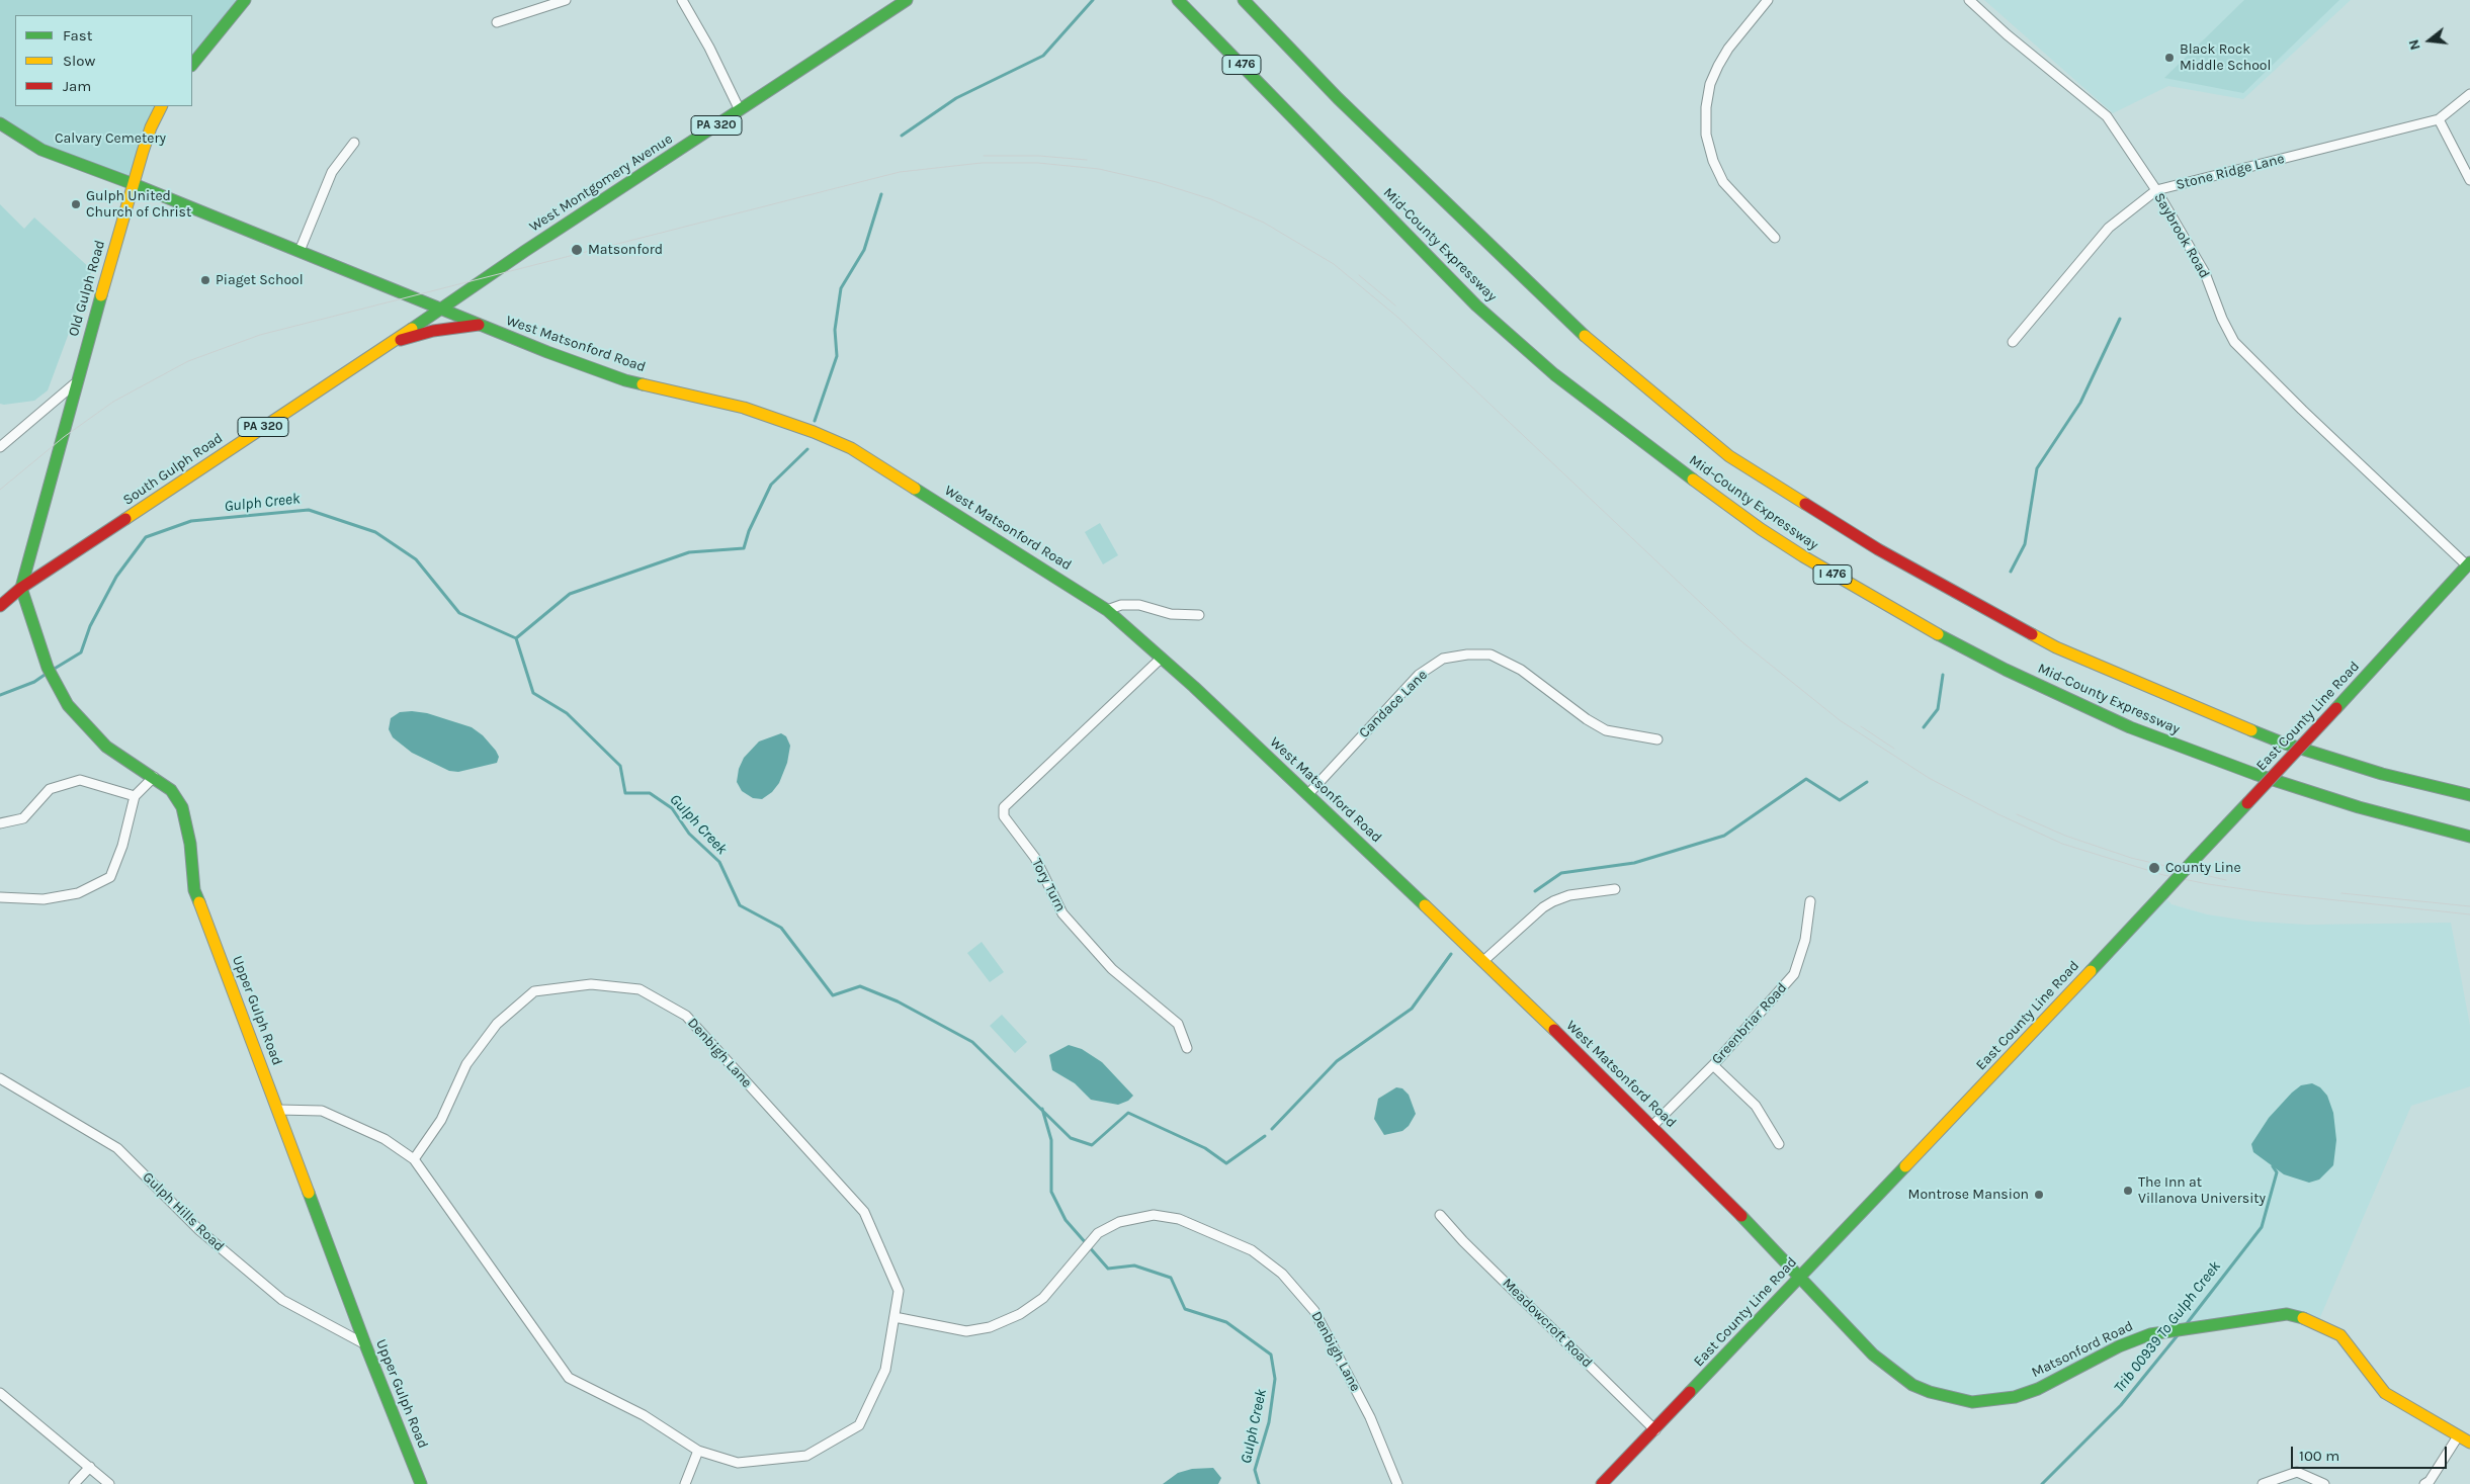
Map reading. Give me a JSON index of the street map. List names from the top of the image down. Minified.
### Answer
{"streets":{"main road":["I 476","PA 320","West Montgomery Avenue","Mid-County Expressway","Old Gulph Road","West Matsonford Road","South Gulph Road","East County Line Road","Upper Gulph Road","Matsonford Road"],"street":["Stone Ridge Lane","Saybrook Road","Candace Lane","Tory Turn","Greenbriar Road","Denbigh Lane","Gulph Hills Road","Meadowcroft Road"]},"crossings":[["Stone Ridge Lane","Saybrook Road"],["West Montgomery Avenue","West Matsonford Road"],["West Montgomery Avenue","South Gulph Road"],["Saybrook Road","East County Line Road"],["Old Gulph Road","West Matsonford Road"],["Old Gulph Road","South Gulph Road"],["Old Gulph Road","Upper Gulph Road"],["West Matsonford Road","South Gulph Road"],["West Matsonford Road","Candace Lane"],["West Matsonford Road","East County Line Road"],["West Matsonford Road","Tory Turn"],["West Matsonford Road","Greenbriar Road"],["West Matsonford Road","Matsonford Road"],["South Gulph Road","Upper Gulph Road"],["East County Line Road","Meadowcroft Road"],["East County Line Road","Matsonford Road"],["Upper Gulph Road","Denbigh Lane"],["Upper Gulph Road","Gulph Hills Road"]],"water":["Gulph Creek","Trib 00939 To Gulph Creek"],"parks":["Calvary Cemetery"],"places":["Black Rock Middle School","Gulph United Church of Christ","Matsonford","Piaget School","County Line","The Inn at Villanova University","Montrose Mansion"],"legend":["Fast","Slow","Jam"],"scale_bar":"100 m","north":"left"}
